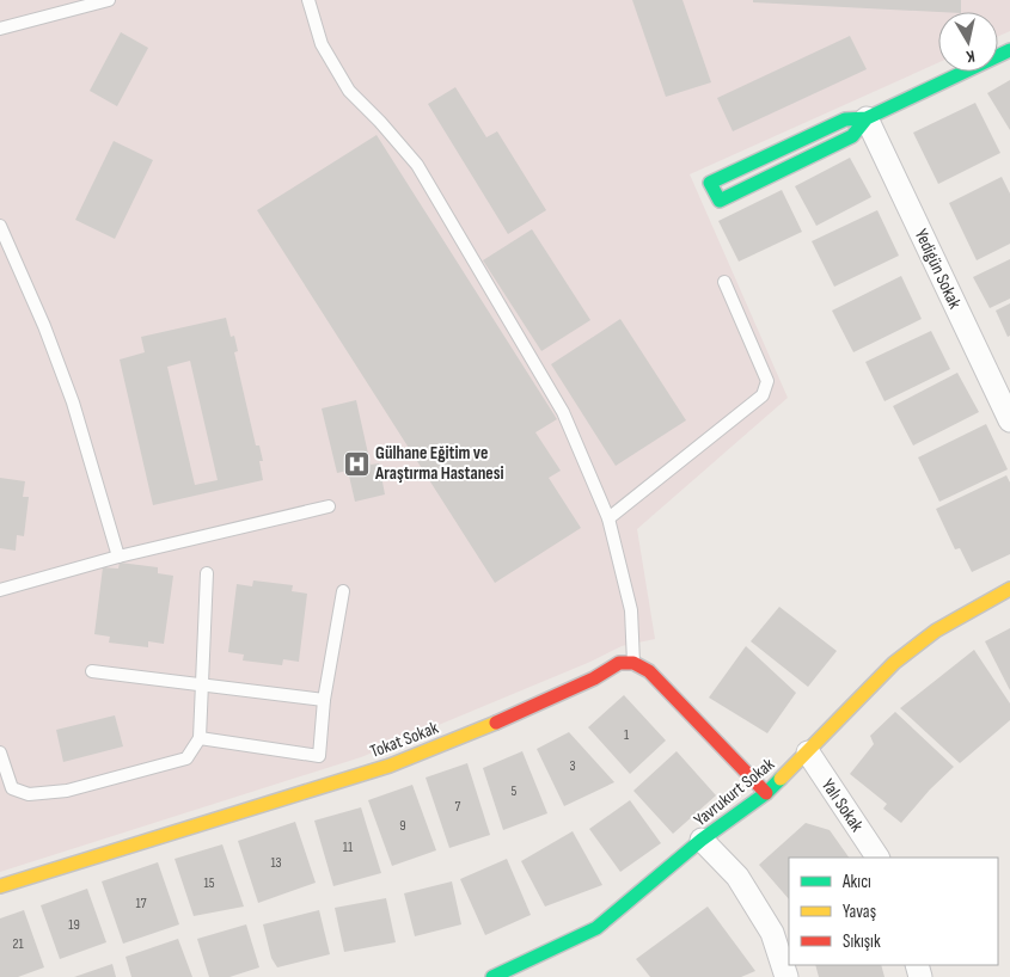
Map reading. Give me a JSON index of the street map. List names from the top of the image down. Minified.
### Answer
{"streets":{"street":["Yedigün Sokak","Tokat Sokak","Yavrukurt Sokak","Yalı Sokak"]},"crossings":[["Yavrukurt Sokak","Yalı Sokak"]],"places":{"hospital":["Gülhane Eğitim ve Araştırma Hastanesi"]},"house_numbers":["1","3","5","7","9","11","13","15","17","19","21"],"legend":["Akıcı","Yavaş","Sıkışık"],"north":"bottom"}
